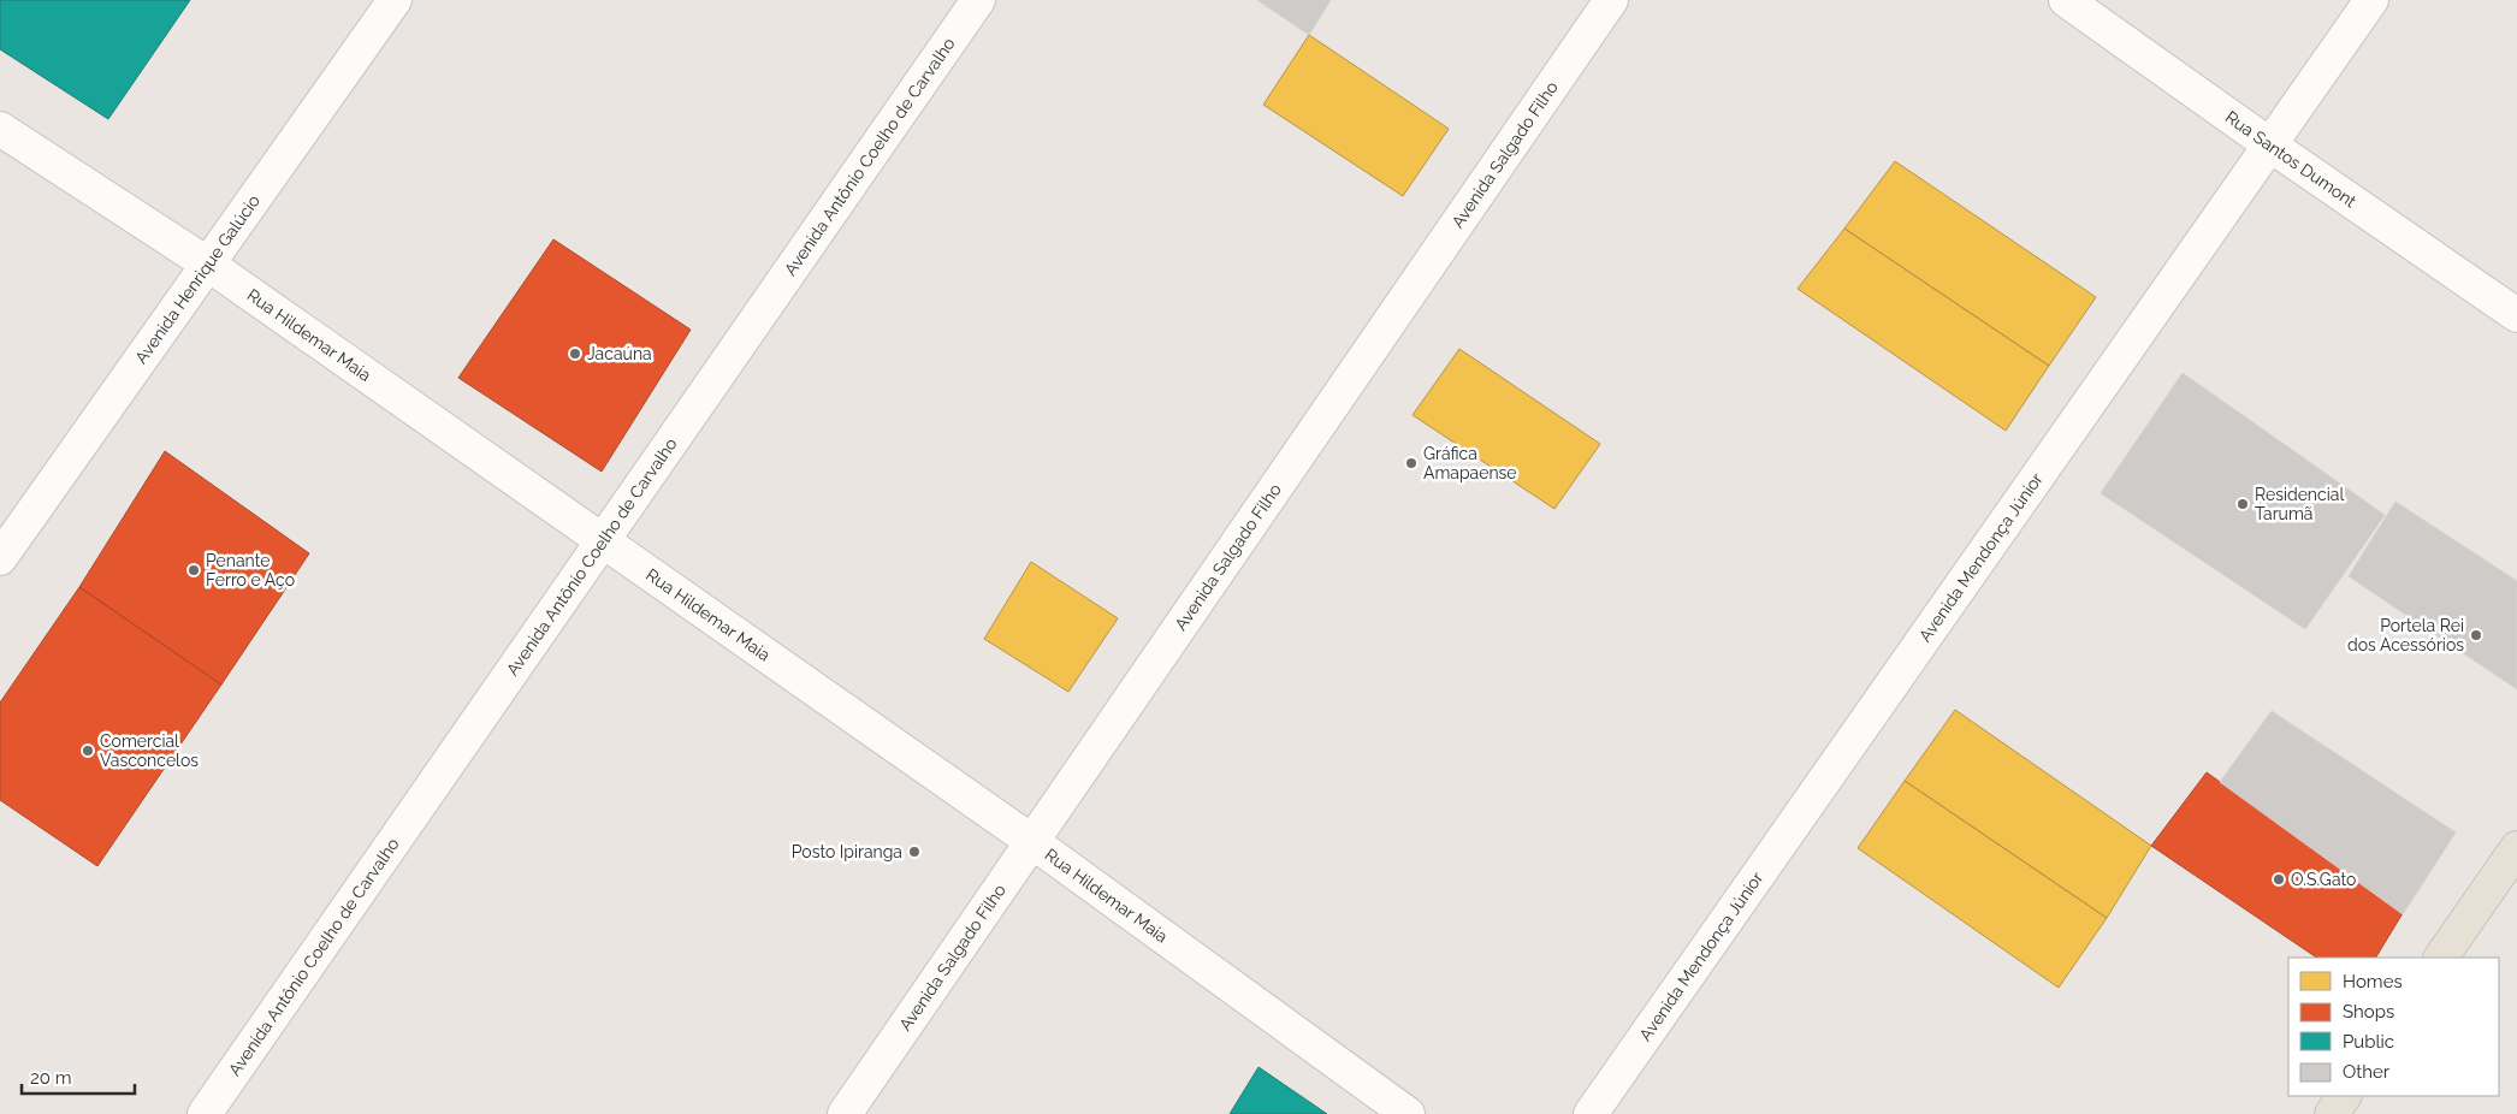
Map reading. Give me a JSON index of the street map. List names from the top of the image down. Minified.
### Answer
{"streets":{"street":["Avenida Salgado Filho","Avenida Antônio Coelho de Carvalho","Rua Santos Dumont","Avenida Henrique Galúcio","Rua Hildemar Maia","Avenida Mendonça Júnior"]},"crossings":[["Avenida Salgado Filho","Rua Hildemar Maia"],["Avenida Antônio Coelho de Carvalho","Rua Hildemar Maia"],["Rua Santos Dumont","Avenida Mendonça Júnior"],["Avenida Henrique Galúcio","Rua Hildemar Maia"]],"places":["Jacaúna","Gráfica Amapaense","Residencial Tarumã","Penante Ferro e Aço","Portela Rei dos Acessórios","Comercial Vasconcelos","Posto Ipiranga","O.S.Gato"],"legend":["Homes","Shops","Public","Other"],"scale_bar":"20 m"}
